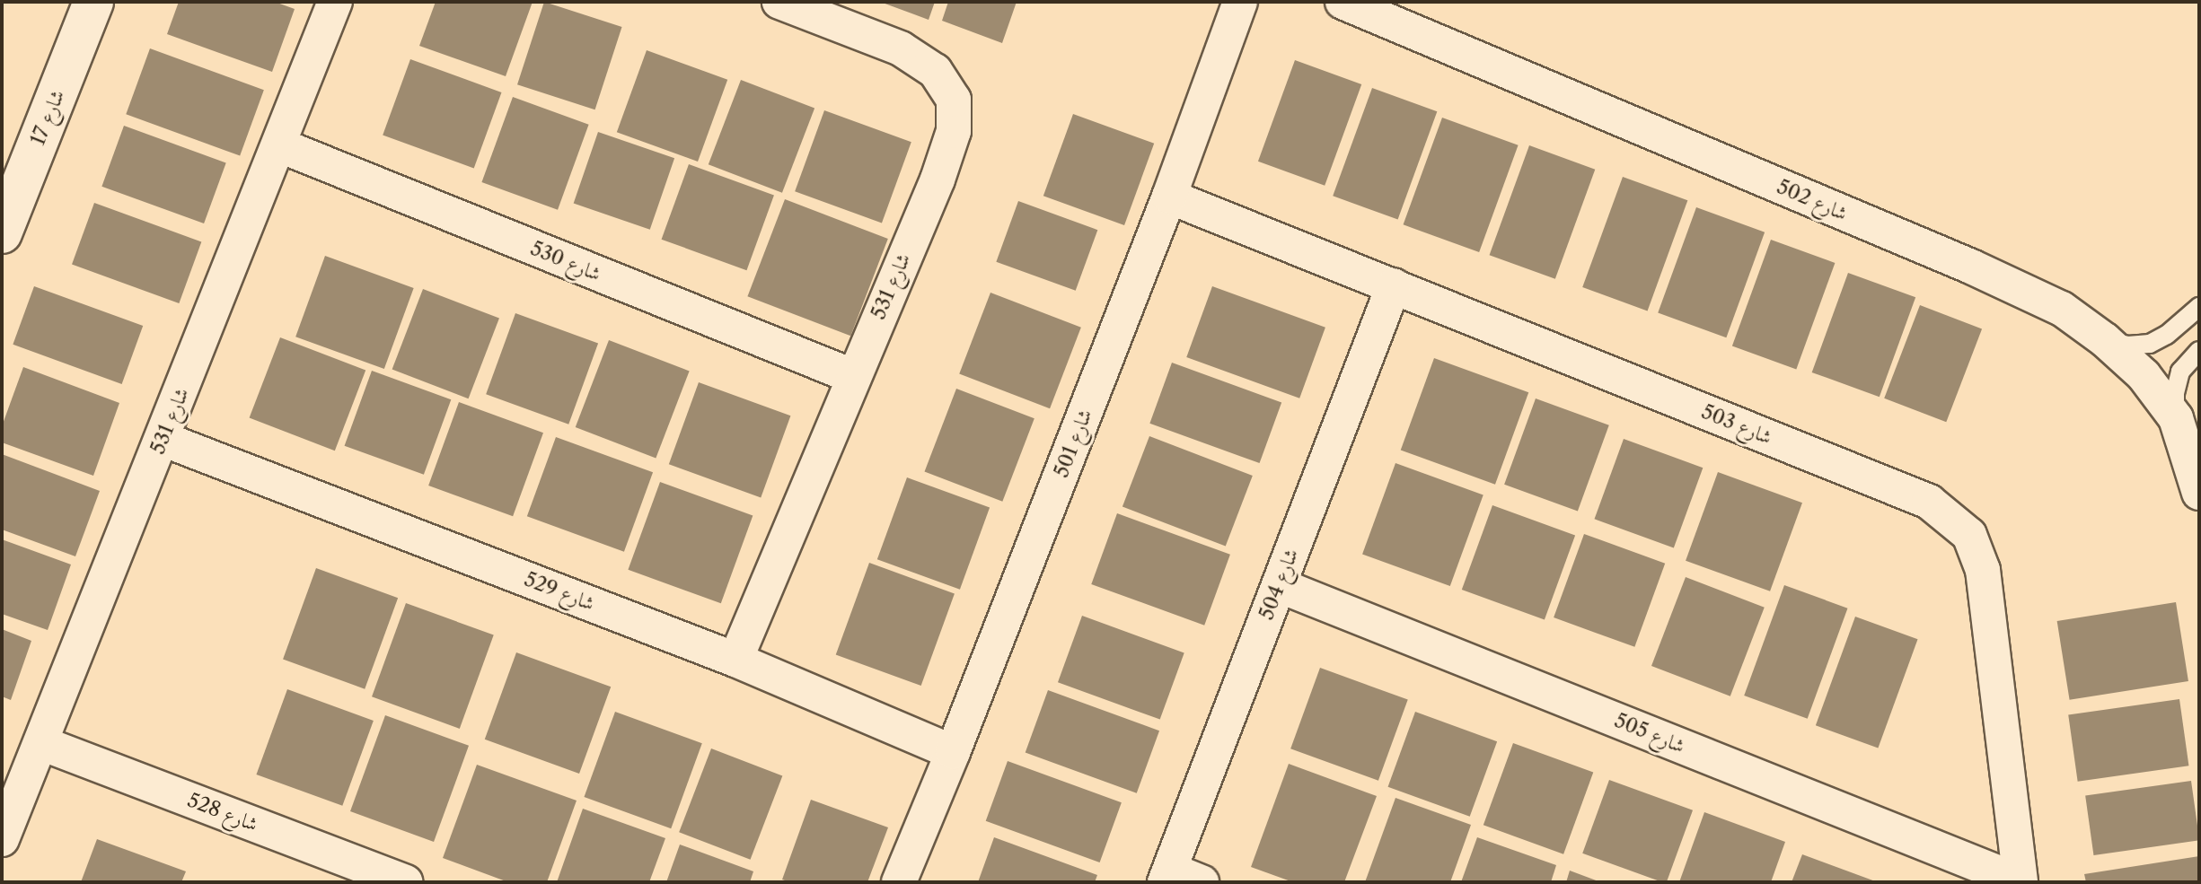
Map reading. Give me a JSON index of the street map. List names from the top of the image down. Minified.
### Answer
{"streets":{"street":["شارع 17","شارع 502","شارع 530","شارع 531","شارع 503","شارع 501","شارع 504","شارع 529","شارع 505","شارع 528"]},"crossings":[["شارع 530","شارع 531"],["شارع 531","شارع 529"],["شارع 531","شارع 528"],["شارع 503","شارع 501"],["شارع 503","شارع 504"],["شارع 503","شارع 505"],["شارع 501","شارع 529"],["شارع 504","شارع 505"]]}
